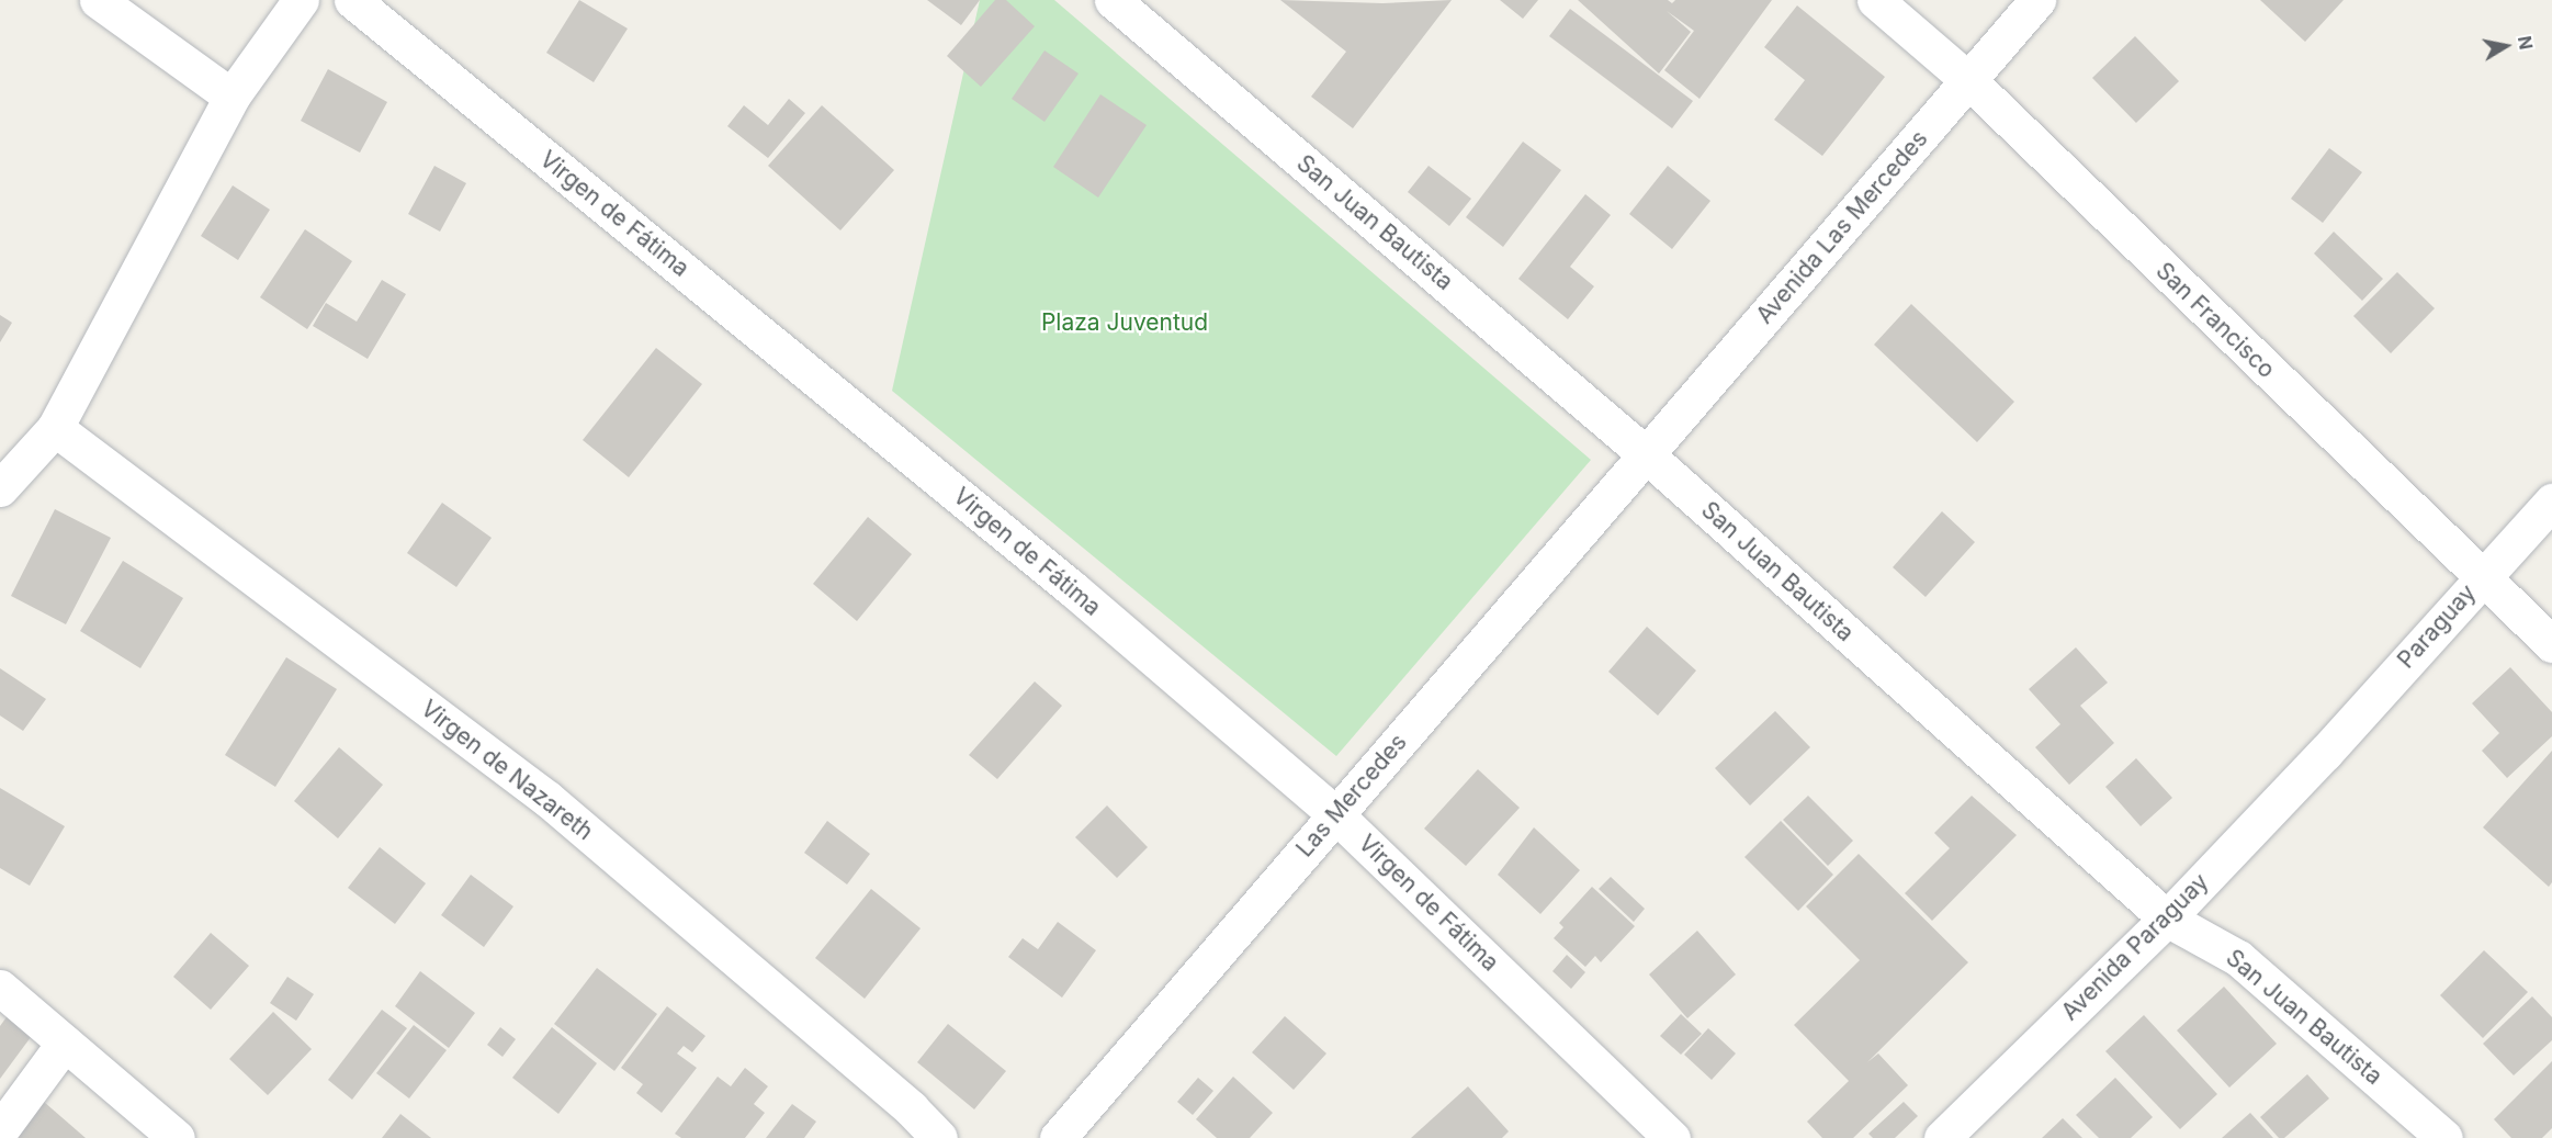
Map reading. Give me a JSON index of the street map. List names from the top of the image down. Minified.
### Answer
{"streets":{"street":["Virgen de Fátima","San Juan Bautista","Avenida Las Mercedes","San Francisco","Paraguay","Virgen de Nazareth","Las Mercedes","Avenida Paraguay"]},"crossings":[["Virgen de Fátima","Las Mercedes"],["San Juan Bautista","Avenida Las Mercedes"],["San Juan Bautista","Las Mercedes"],["San Juan Bautista","Avenida Paraguay"],["Avenida Las Mercedes","San Francisco"],["Avenida Las Mercedes","Las Mercedes"],["San Francisco","Paraguay"],["Paraguay","Avenida Paraguay"]],"parks":["Plaza Juventud"],"north":"right"}
